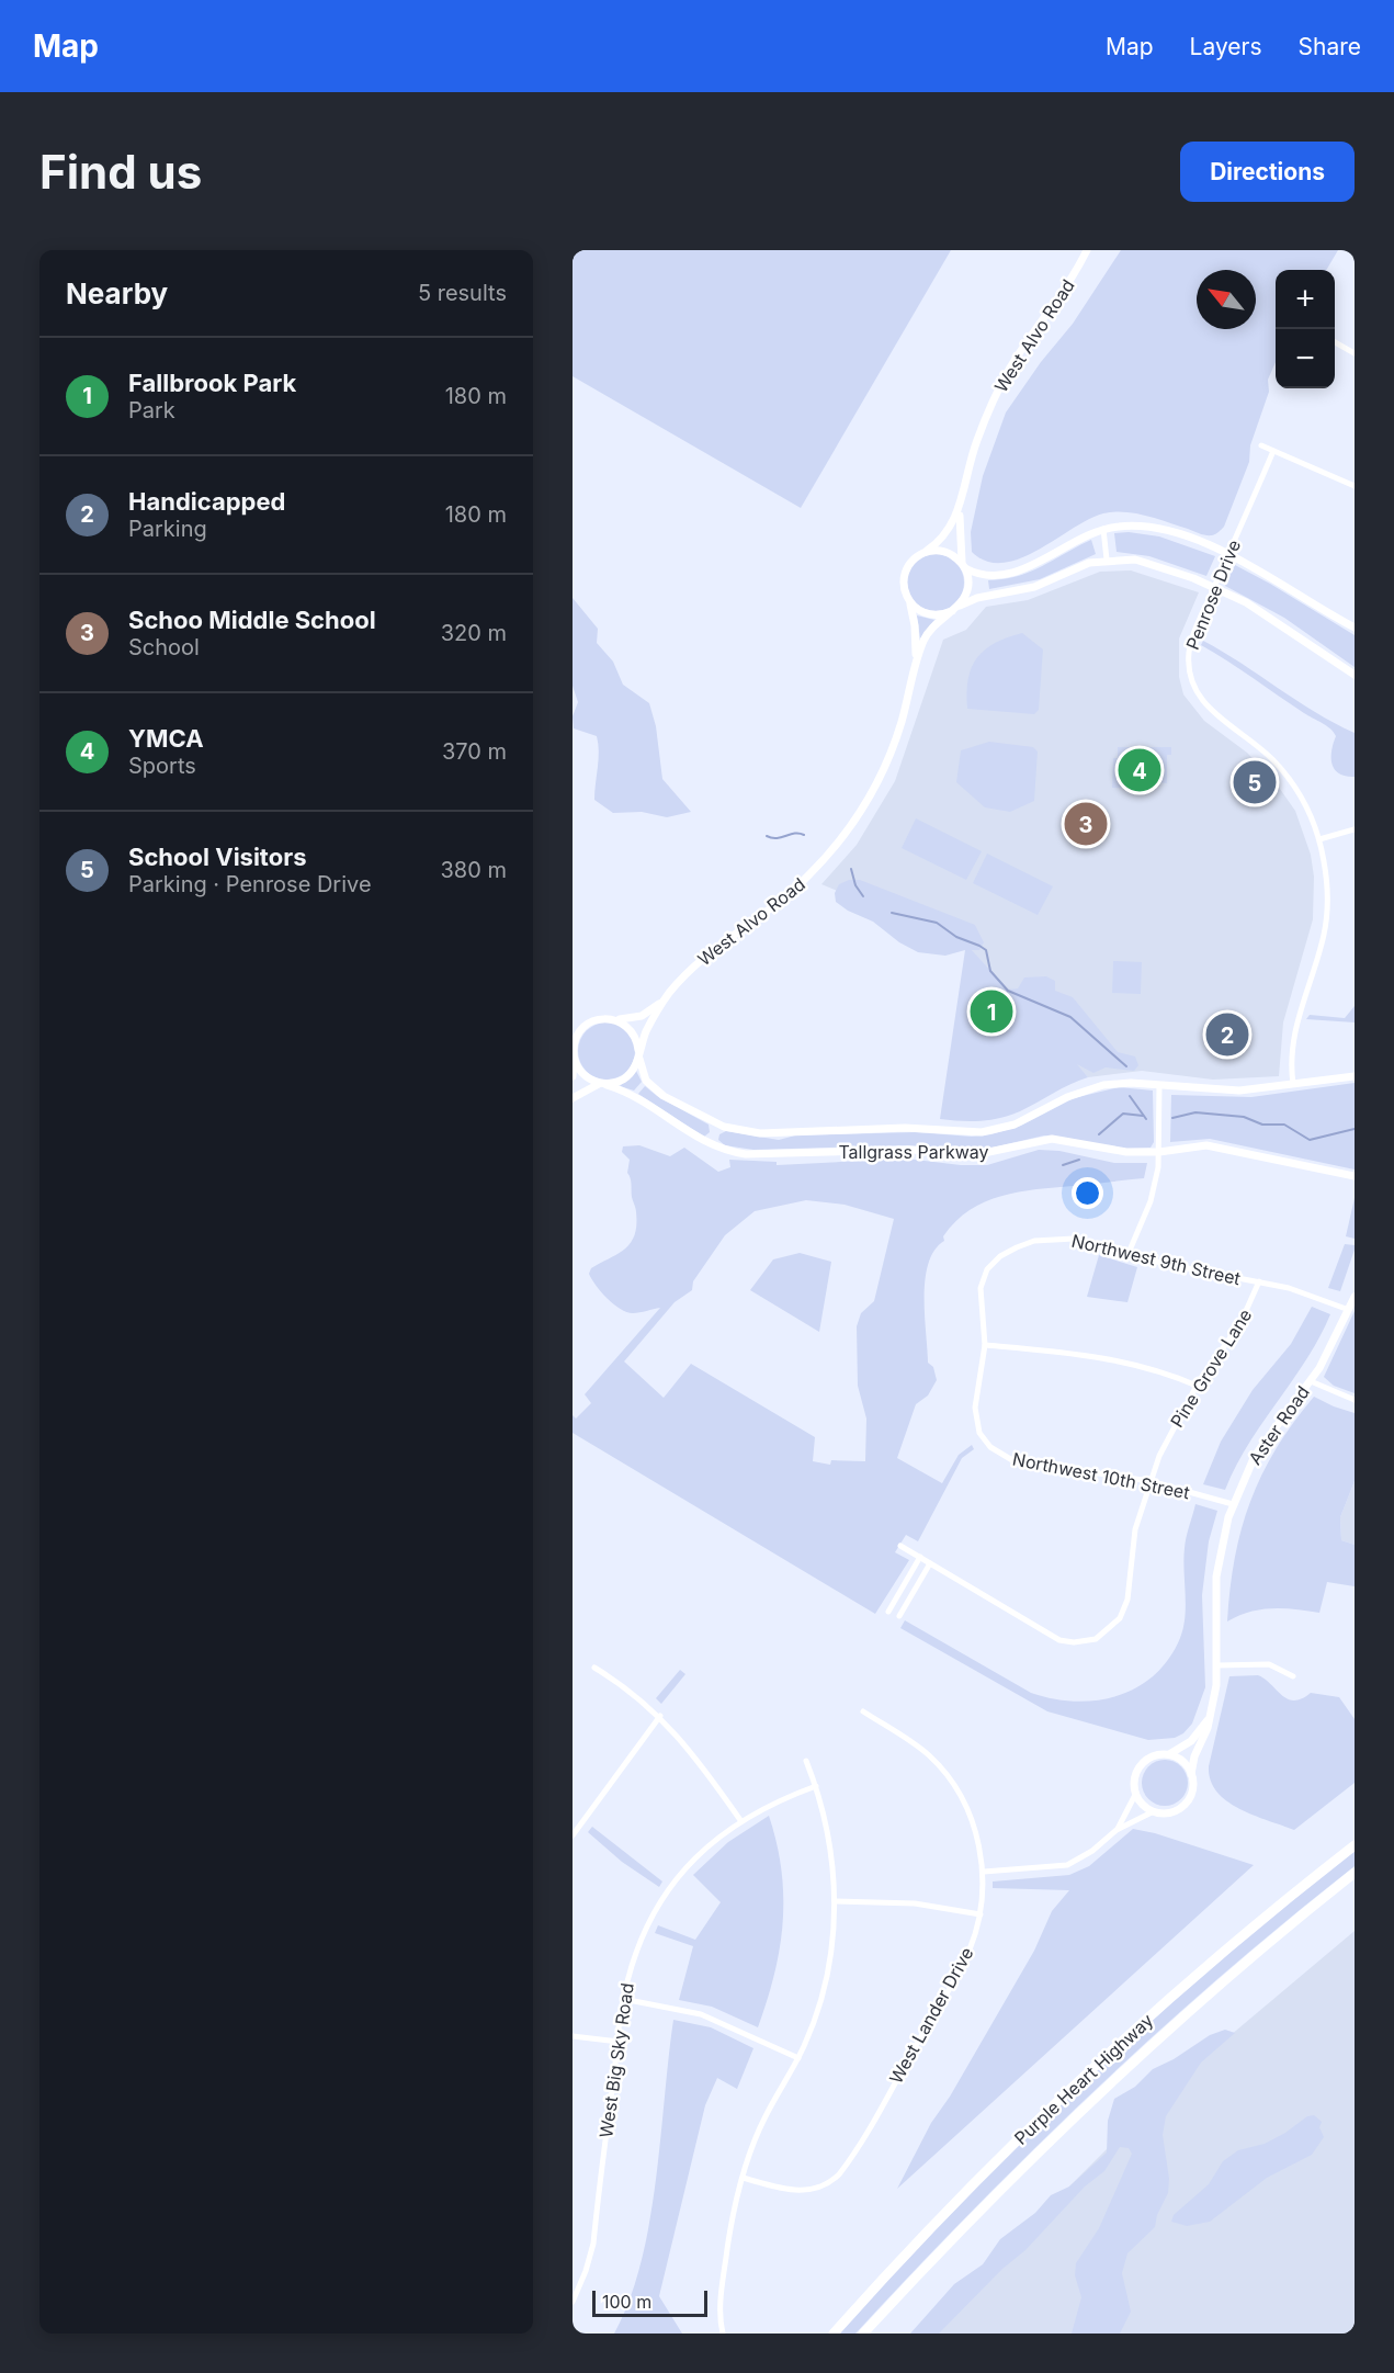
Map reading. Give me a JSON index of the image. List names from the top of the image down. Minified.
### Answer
{"streets":{"main road":["Purple Heart Highway"],"street":["West Alvo Road","Penrose Drive","Tallgrass Parkway","Northwest 9th Street","Pine Grove Lane","Aster Road","Northwest 10th Street","West Lander Drive","West Big Sky Road"]},"crossings":[["West Alvo Road","Tallgrass Parkway"],["Penrose Drive","Tallgrass Parkway"],["Northwest 9th Street","Pine Grove Lane"],["Northwest 9th Street","Aster Road"],["Northwest 9th Street","Northwest 10th Street"],["Pine Grove Lane","Northwest 10th Street"],["Aster Road","Northwest 10th Street"]],"scale_bar":"100 m","north":"top left","page":{"header":"Map","nav":["Map","Layers","Share"],"buttons":"Directions","title":"Find us","heading":["Nearby","5 results"],"map_buttons":["+","−"],"list":[{"mark":"1","name":"Fallbrook Park","note":"Park","value":"180 m"},{"mark":"2","name":"Handicapped","note":"Parking","value":"180 m"},{"mark":"3","name":"Schoo Middle School","note":"School","value":"320 m"},{"mark":"4","name":"YMCA","note":"Sports","value":"370 m"},{"mark":"5","name":"School Visitors","note":"Parking · Penrose Drive","value":"380 m"}],"pins":["4","5","3","1","2"],"scale":"100 m"}}
